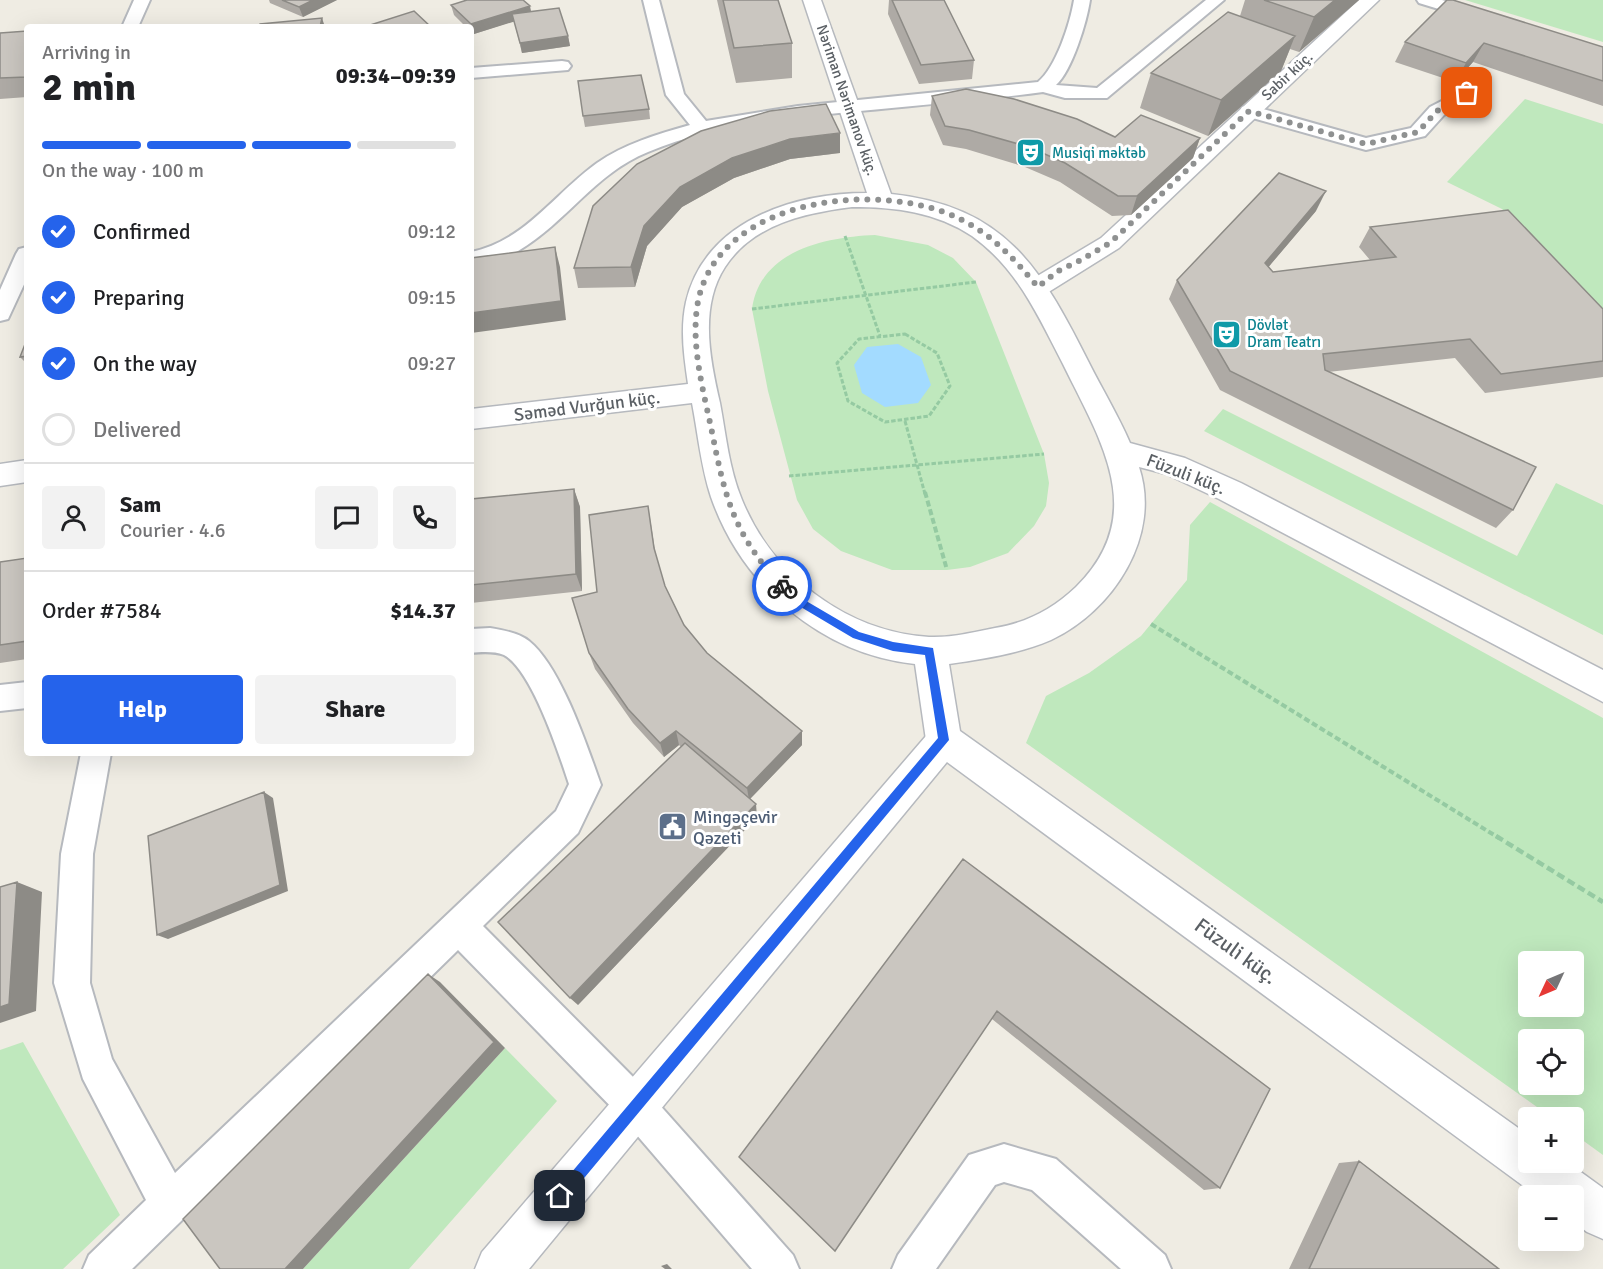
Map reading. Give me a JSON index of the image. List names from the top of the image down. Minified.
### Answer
{"streets":{"street":["Sabir küç.","Nəriman Nərimanov küç.","Səməd Vurğun küç.","Füzuli küç."]},"places":{"theatre":["Musiqi məktəb","Dövlət Dram Teatrı"],"public building":["Mingəçevir Qəzeti"]},"north":"bottom left","page":{"heading":["2 min","Arriving in","09:34–09:39"],"panel":["Sam","Courier · 4.6","Order #7584","$14.37"],"bar":"On the way · 100 m","list":[["Confirmed","09:12"],["Preparing","09:15"],["On the way","09:27"],"Delivered"],"buttons":["Help","Share"],"map_buttons":["+","−"]}}
